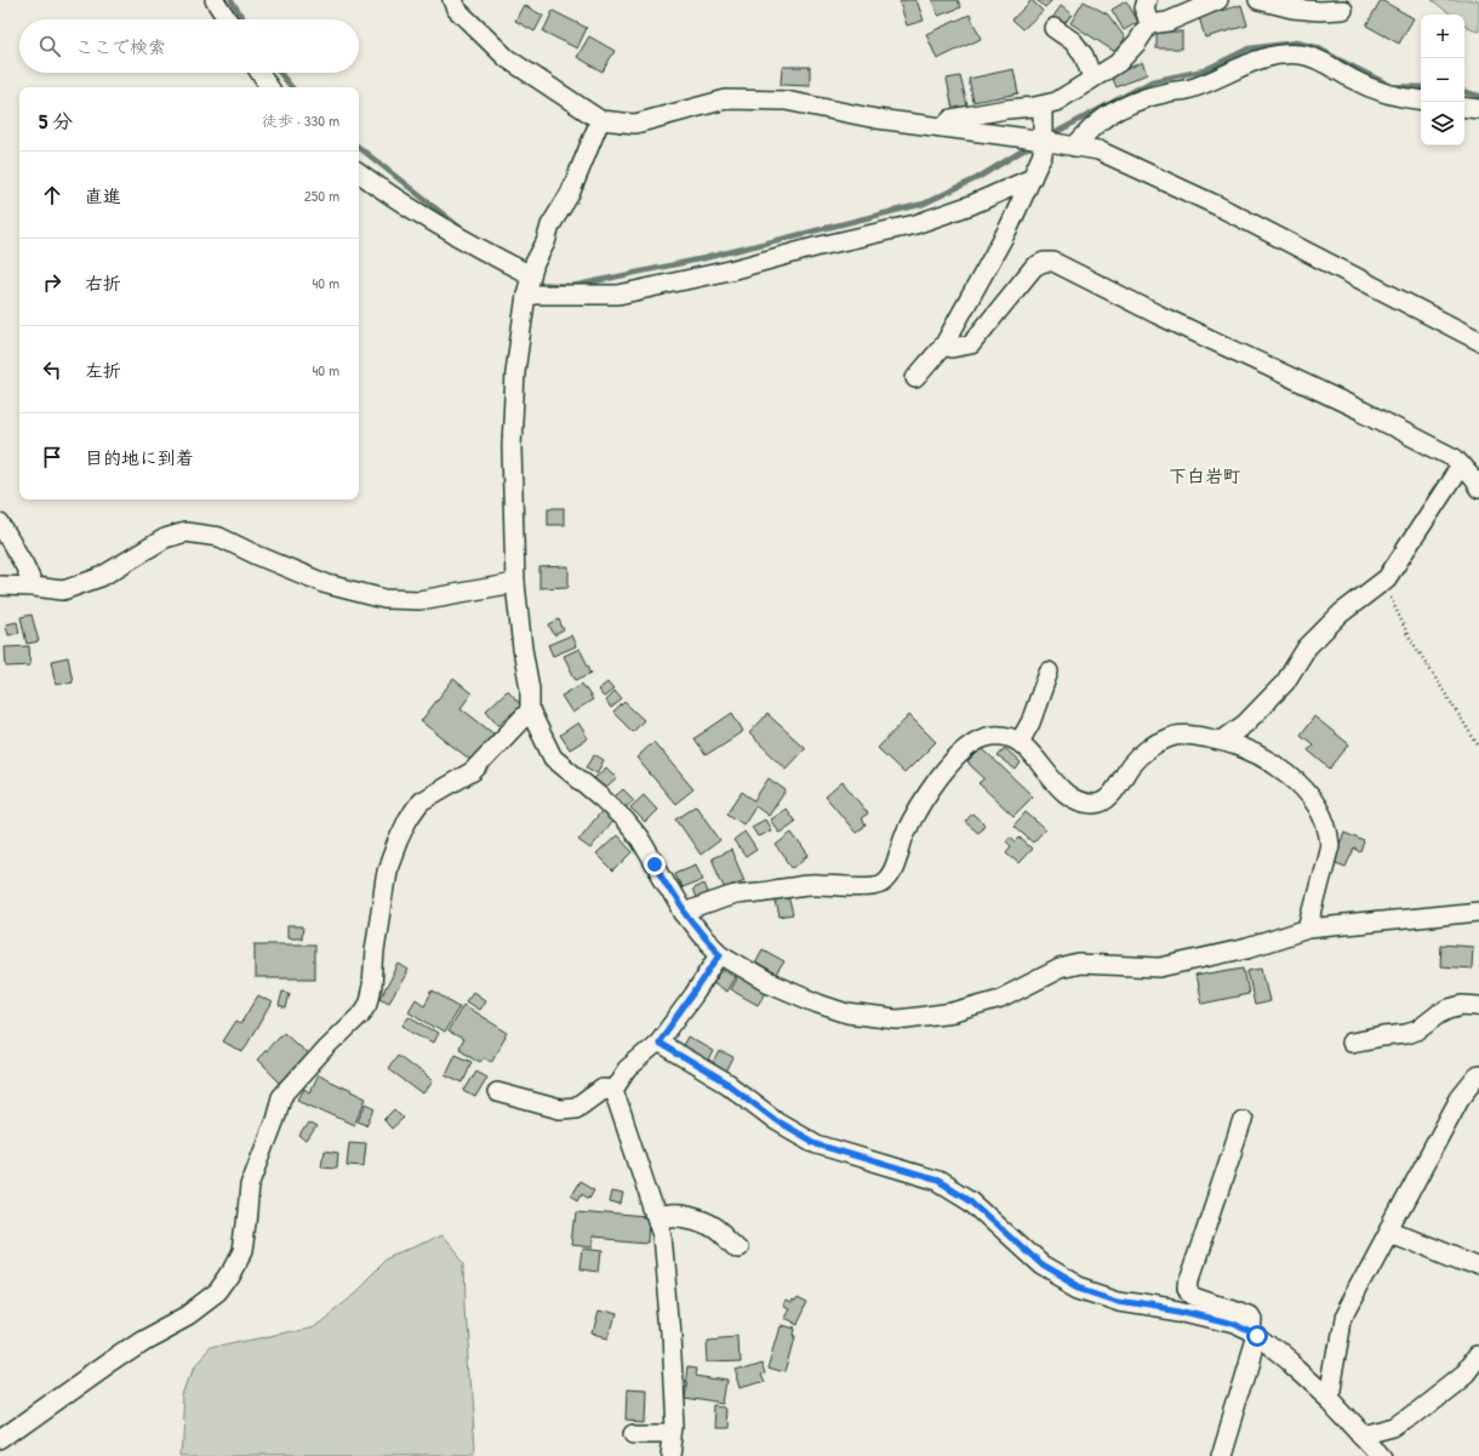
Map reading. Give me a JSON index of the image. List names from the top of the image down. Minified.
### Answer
{"districts":["下白岩町"],"page":{"map_buttons":["+","−"],"search":"ここで検索","heading":["5 分","徒歩 · 330 m"],"list":[["直進","250 m"],["右折","40 m"],["左折","40 m"],"目的地に到着"]}}
